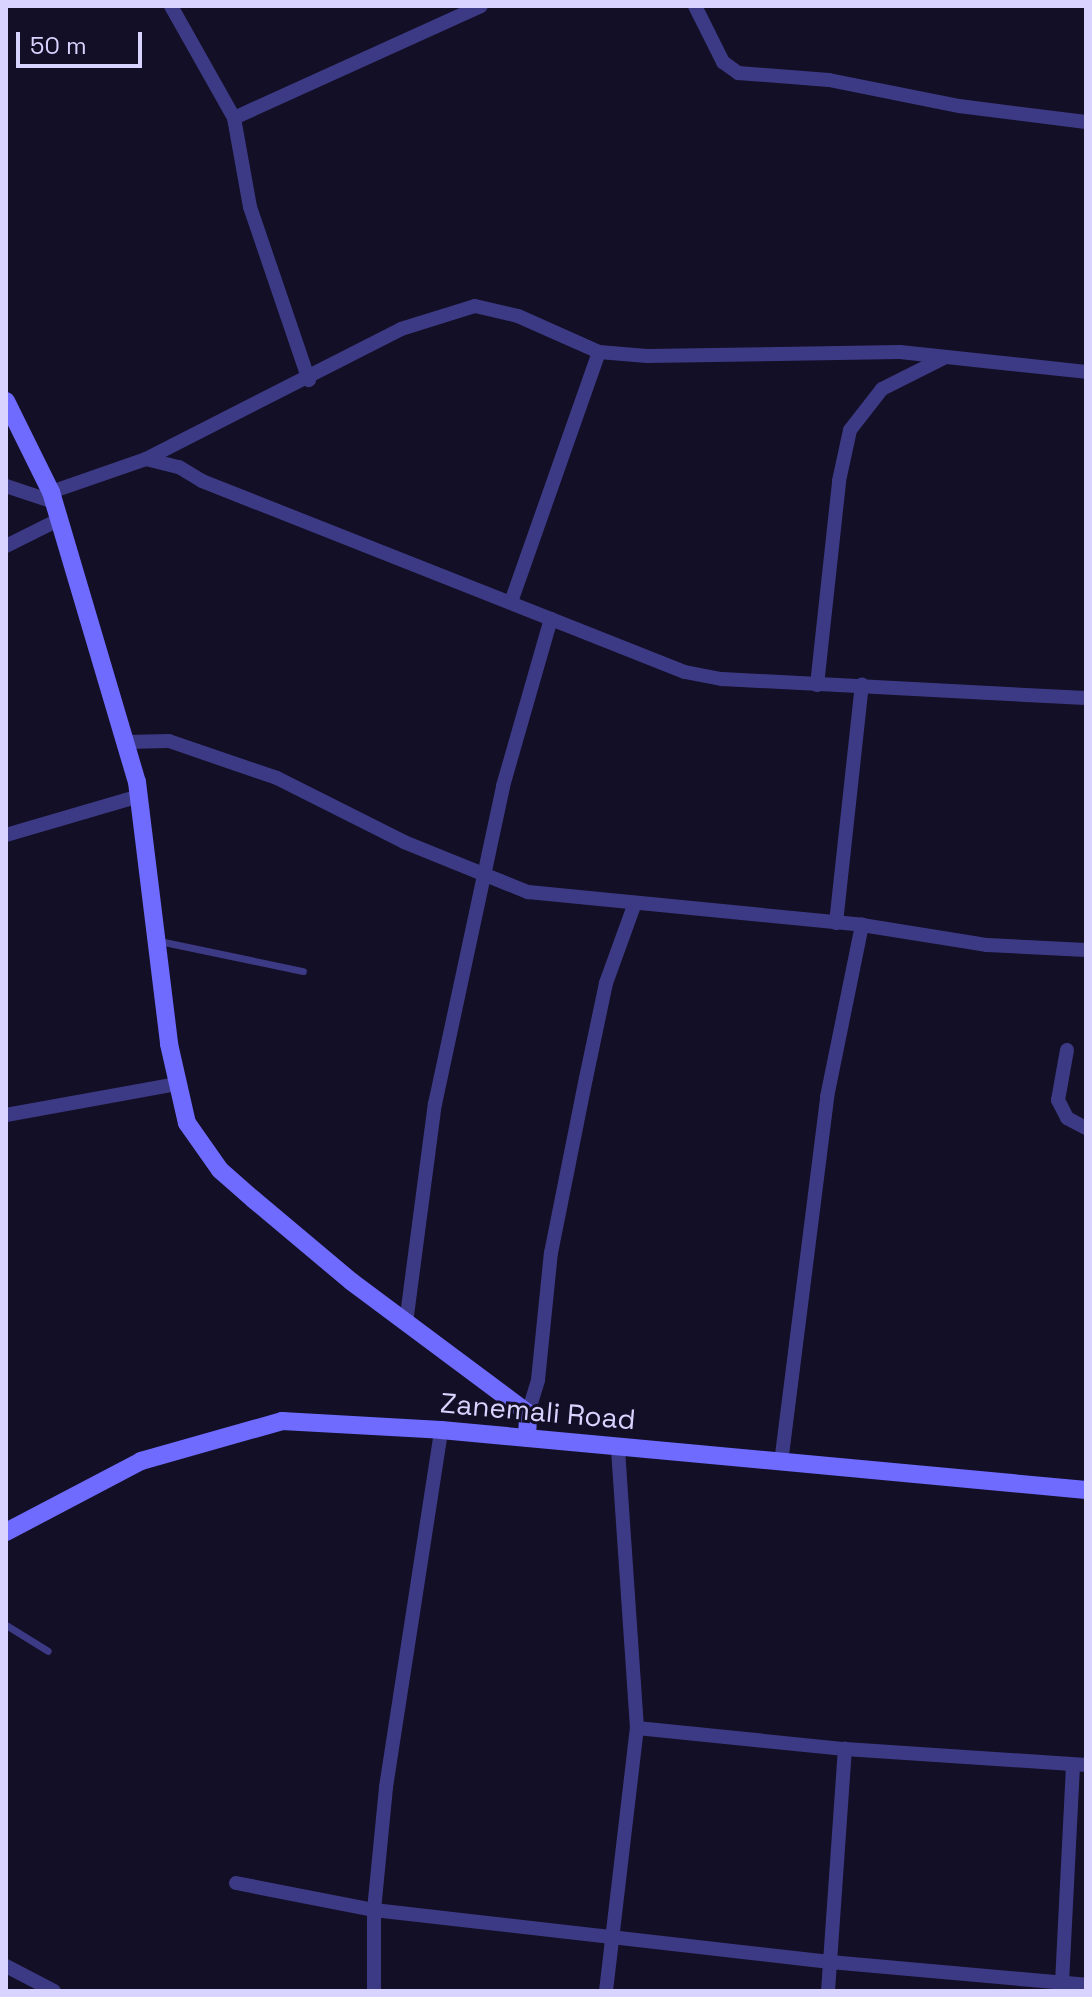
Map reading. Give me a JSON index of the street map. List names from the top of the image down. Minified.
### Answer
{"streets":{"street":["Zanemali Road"]},"scale_bar":"50 m"}
